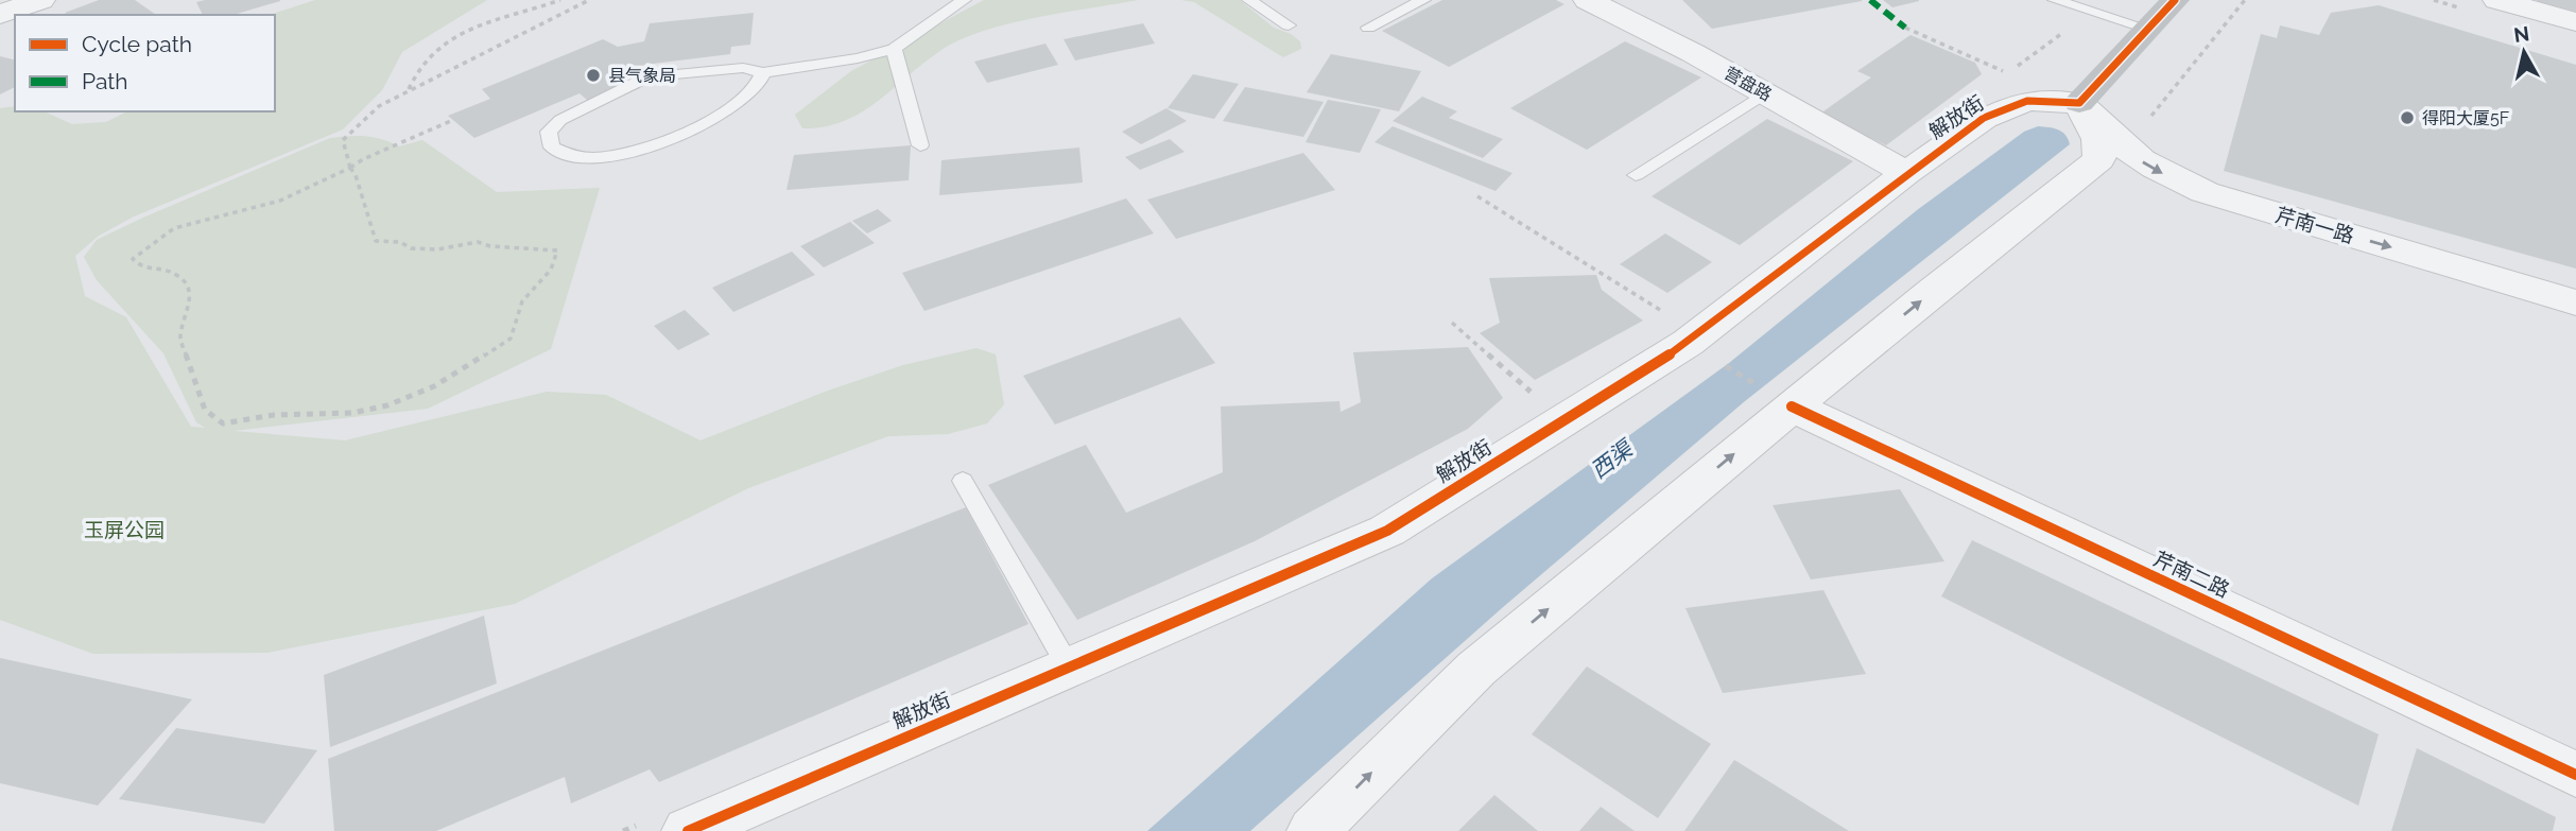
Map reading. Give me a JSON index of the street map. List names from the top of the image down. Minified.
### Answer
{"streets":{"street":["营盘路","解放街","芹南一路","芹南二路"]},"crossings":[["营盘路","解放街"],["解放街","芹南一路"]],"one_way":["芹南一路"],"water":["西渠"],"parks":["玉屏公园"],"places":["县气象局","得阳大厦5F"],"legend":["Cycle path","Path"],"north":"top"}
